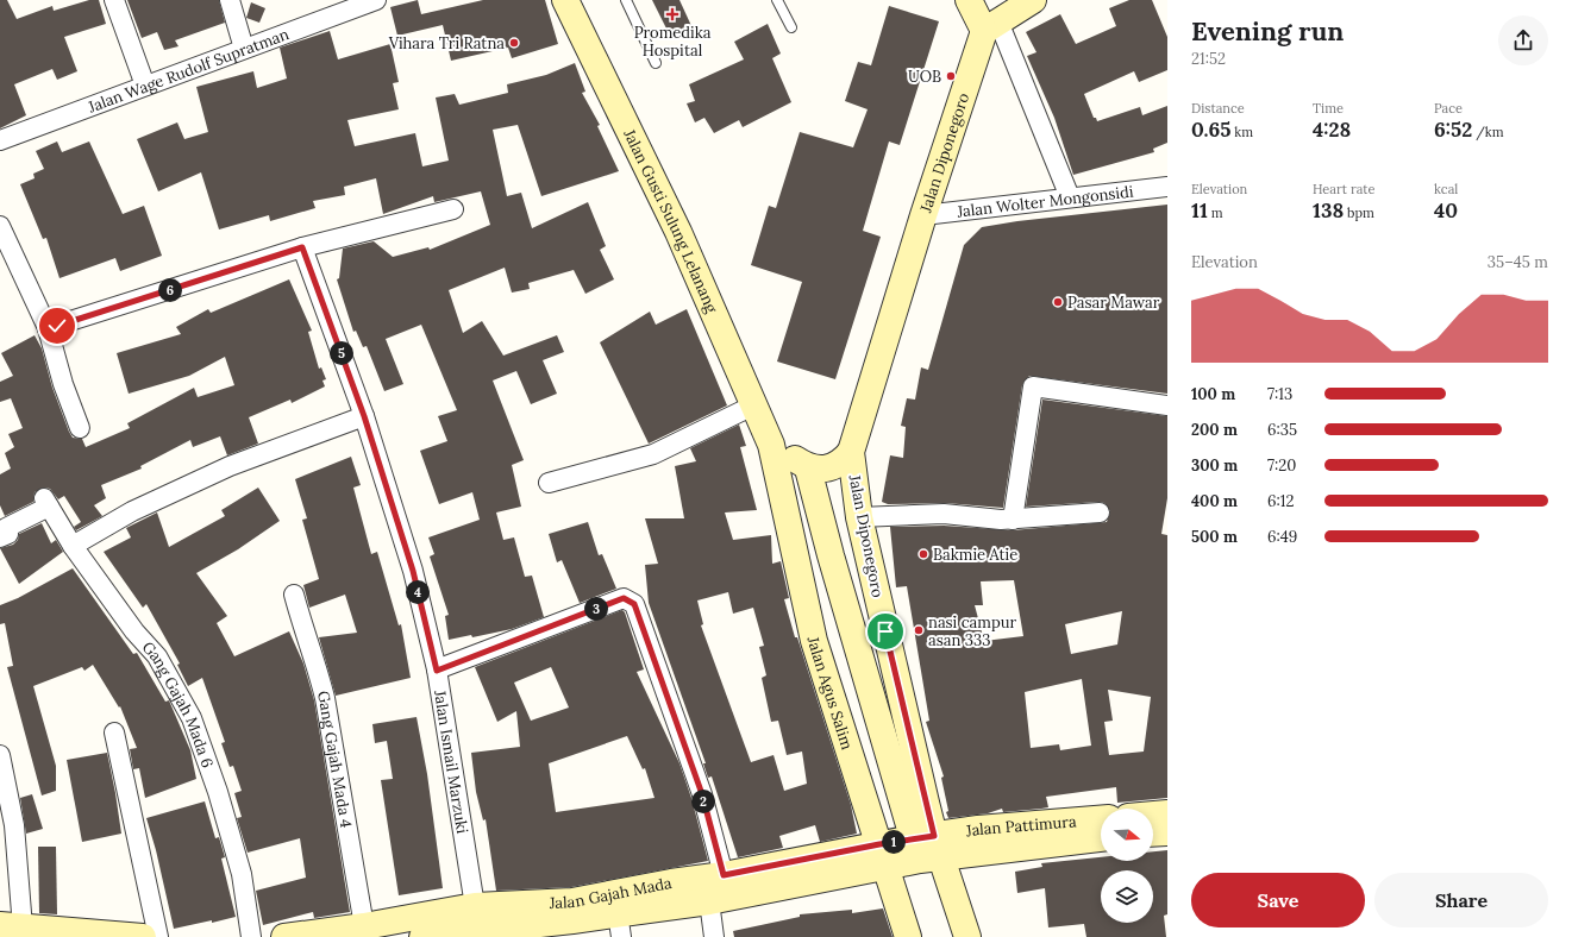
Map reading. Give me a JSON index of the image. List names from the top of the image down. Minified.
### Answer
{"streets":{"street":["Jalan Wage Rudolf Supratman","Jalan Diponegoro","Jalan Wolter Mongonsidi","Jalan Gusti Sulung Lelanang","Jalan Agus Salim","Gang Gajah Mada 6","Gang Gajah Mada 4","Jalan Ismail Marzuki","Jalan Pattimura","Jalan Gajah Mada"]},"crossings":[["Jalan Diponegoro","Jalan Wolter Mongonsidi"],["Jalan Diponegoro","Jalan Pattimura"],["Jalan Gusti Sulung Lelanang","Jalan Agus Salim"],["Jalan Agus Salim","Jalan Gajah Mada"],["Gang Gajah Mada 4","Jalan Gajah Mada"],["Jalan Ismail Marzuki","Jalan Gajah Mada"]],"places":{"health":["Promedika Hospital"],"other":["Vihara Tri Ratna","UOB","Pasar Mawar","Bakmie Atie","nasi campur asan 333"]},"north":"right","page":{"heading":["Evening run","21:52"],"stats":[["Distance","0.65 km"],["Time","4:28"],["Pace","6:52 /km"],["Elevation","11 m"],["Heart rate","138 bpm"],["kcal","40"]],"chart":["Elevation","35–45 m"],"pins":["6","5","4","3","2","1"],"list":[{"name":"100 m","note":"7:13"},{"name":"200 m","note":"6:35"},{"name":"300 m","note":"7:20"},{"name":"400 m","note":"6:12"},{"name":"500 m","note":"6:49"}],"buttons":["Save","Share"]}}
